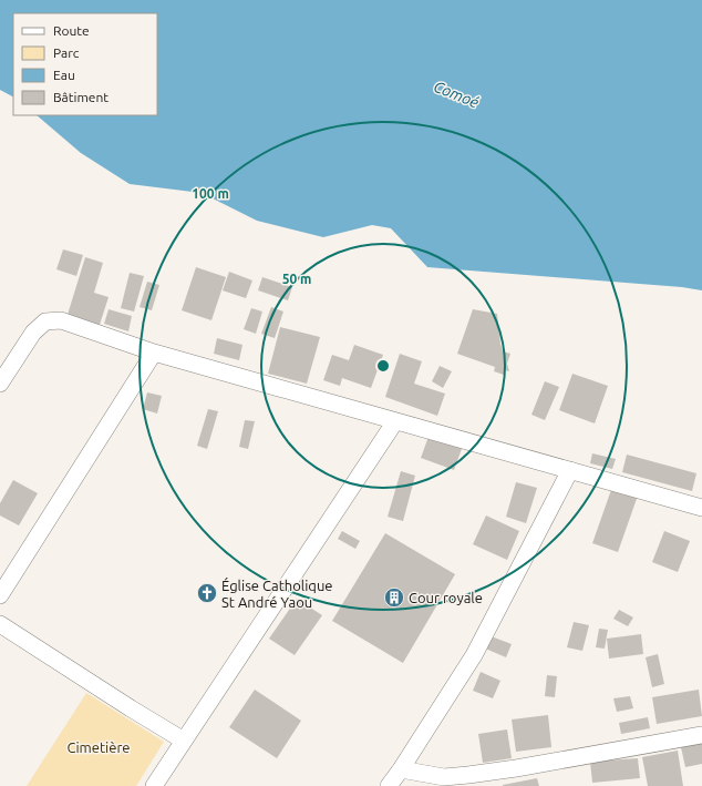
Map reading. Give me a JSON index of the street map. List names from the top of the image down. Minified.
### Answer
{"water":["Comoé"],"parks":["Cimetière"],"places":{"church":["Église Catholique St André Yaou"],"building":["Cour royale"]},"legend":["Route","Parc","Eau","Bâtiment"],"rings":["100 m","50 m"]}
